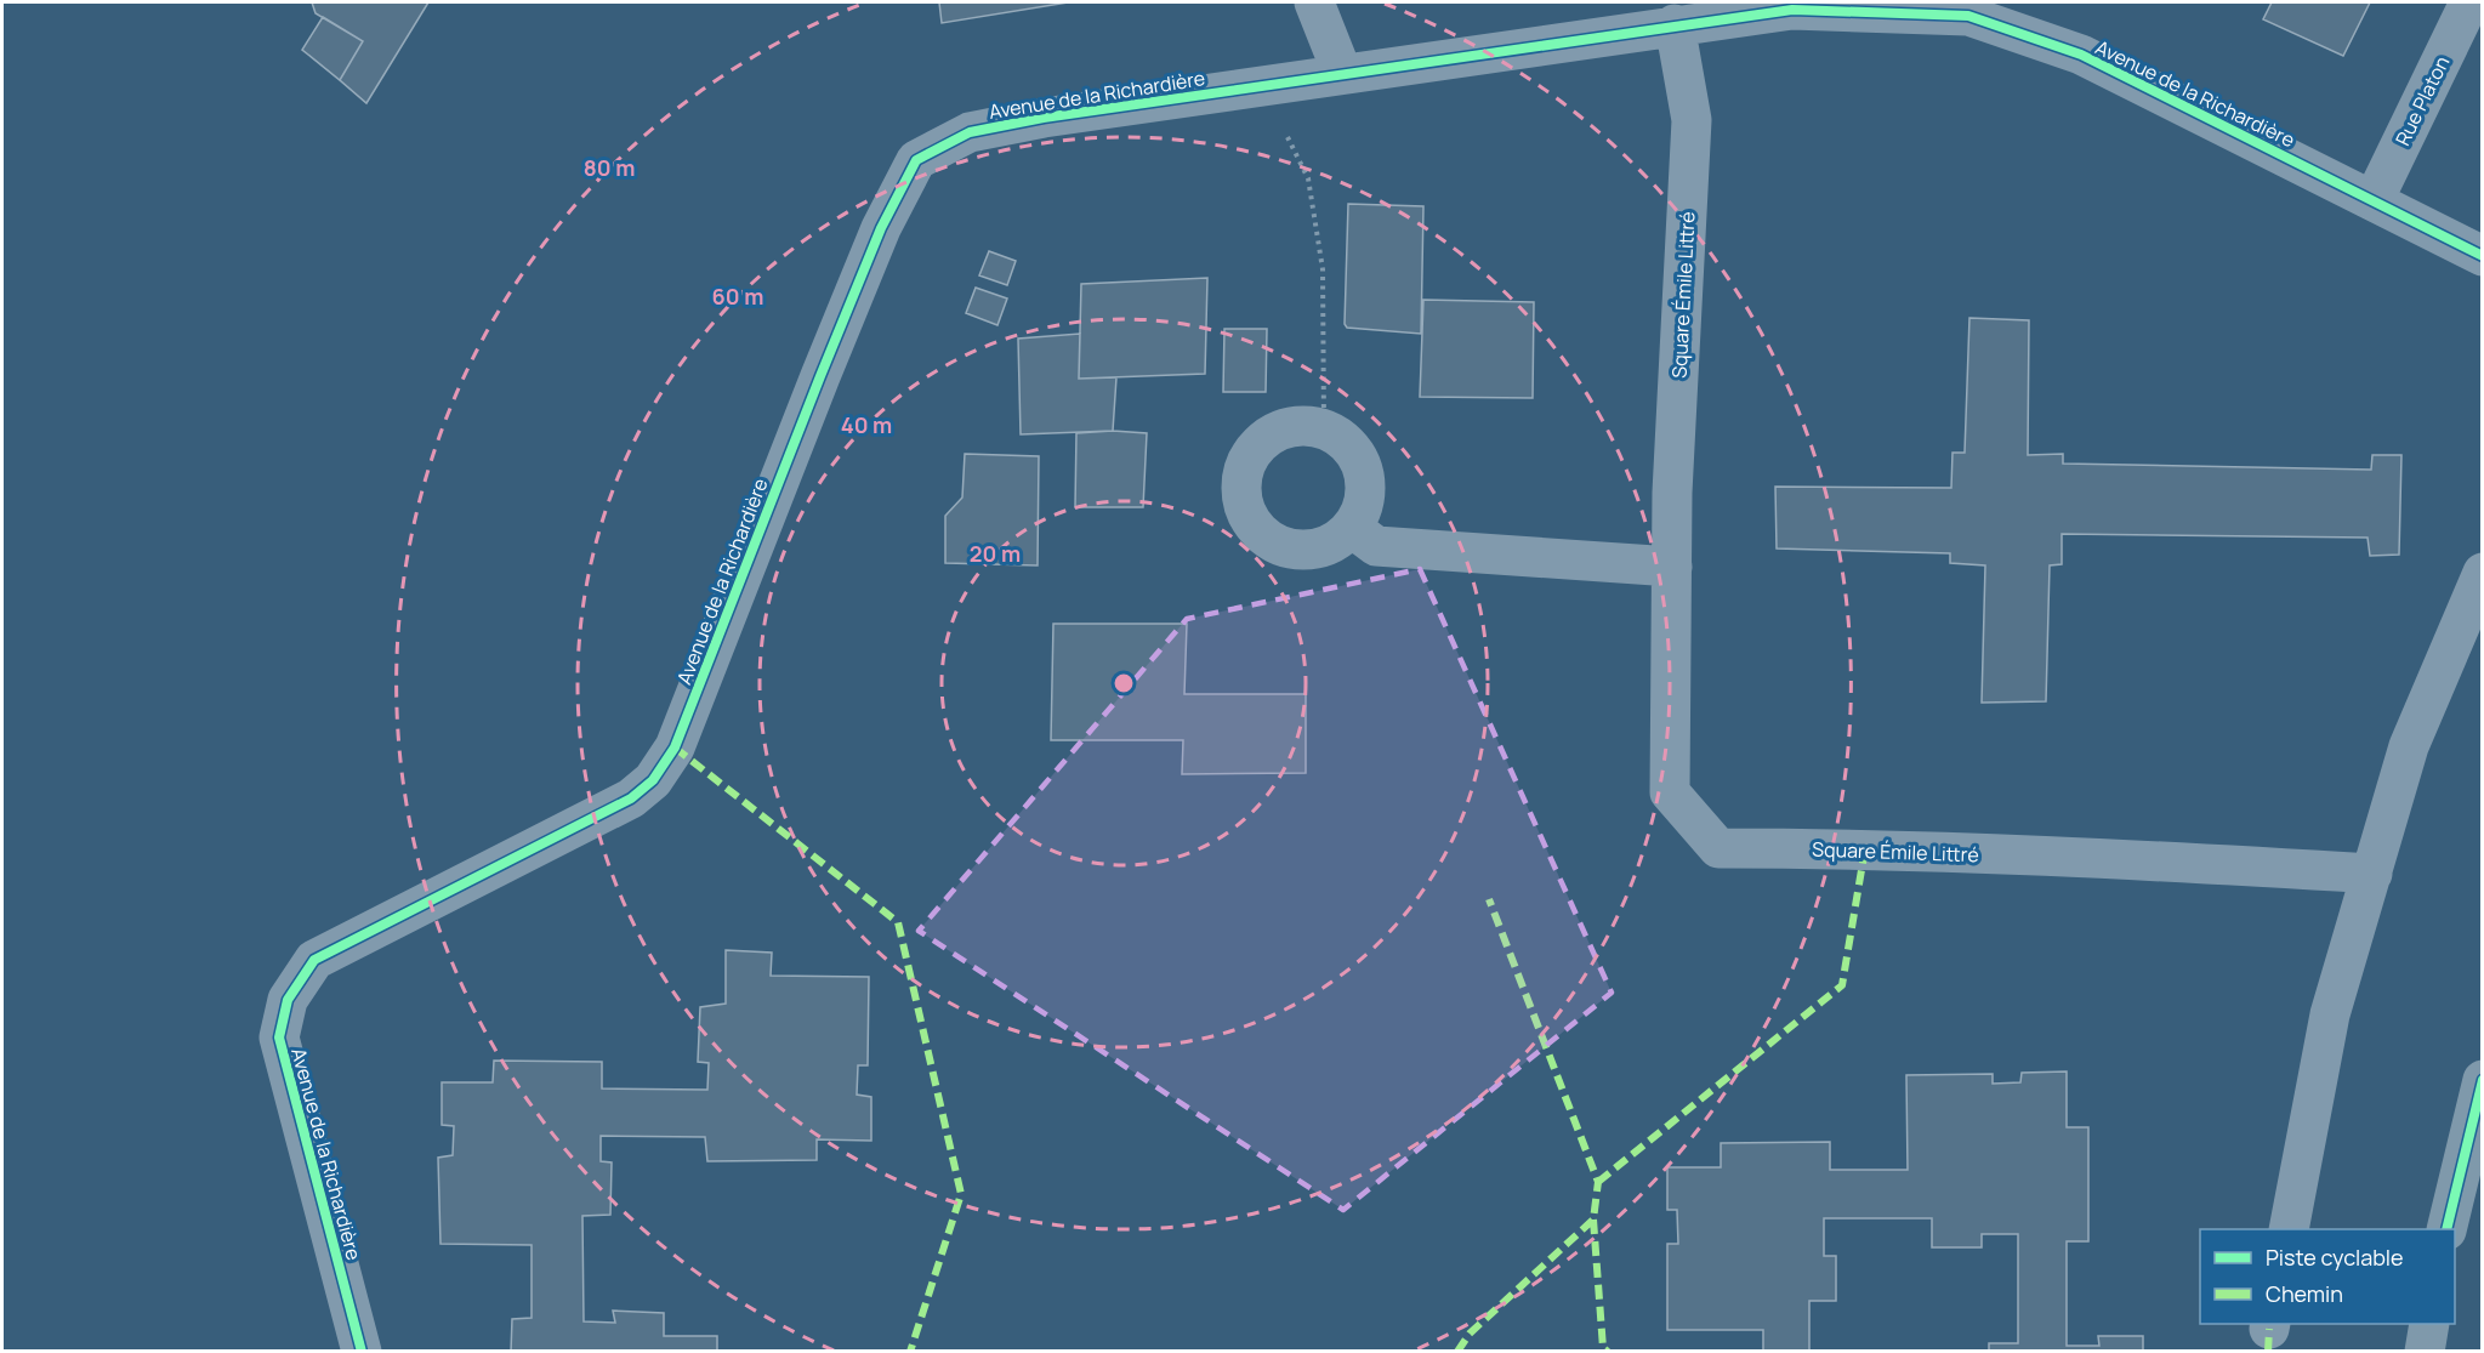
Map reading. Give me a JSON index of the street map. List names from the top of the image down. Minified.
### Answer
{"streets":{"street":["Avenue de la Richardière","Rue Platon","Square Émile Littré"]},"crossings":[["Avenue de la Richardière","Rue Platon"],["Avenue de la Richardière","Square Émile Littré"]],"legend":["Piste cyclable","Chemin"],"rings":["80 m","60 m","40 m","20 m"]}
